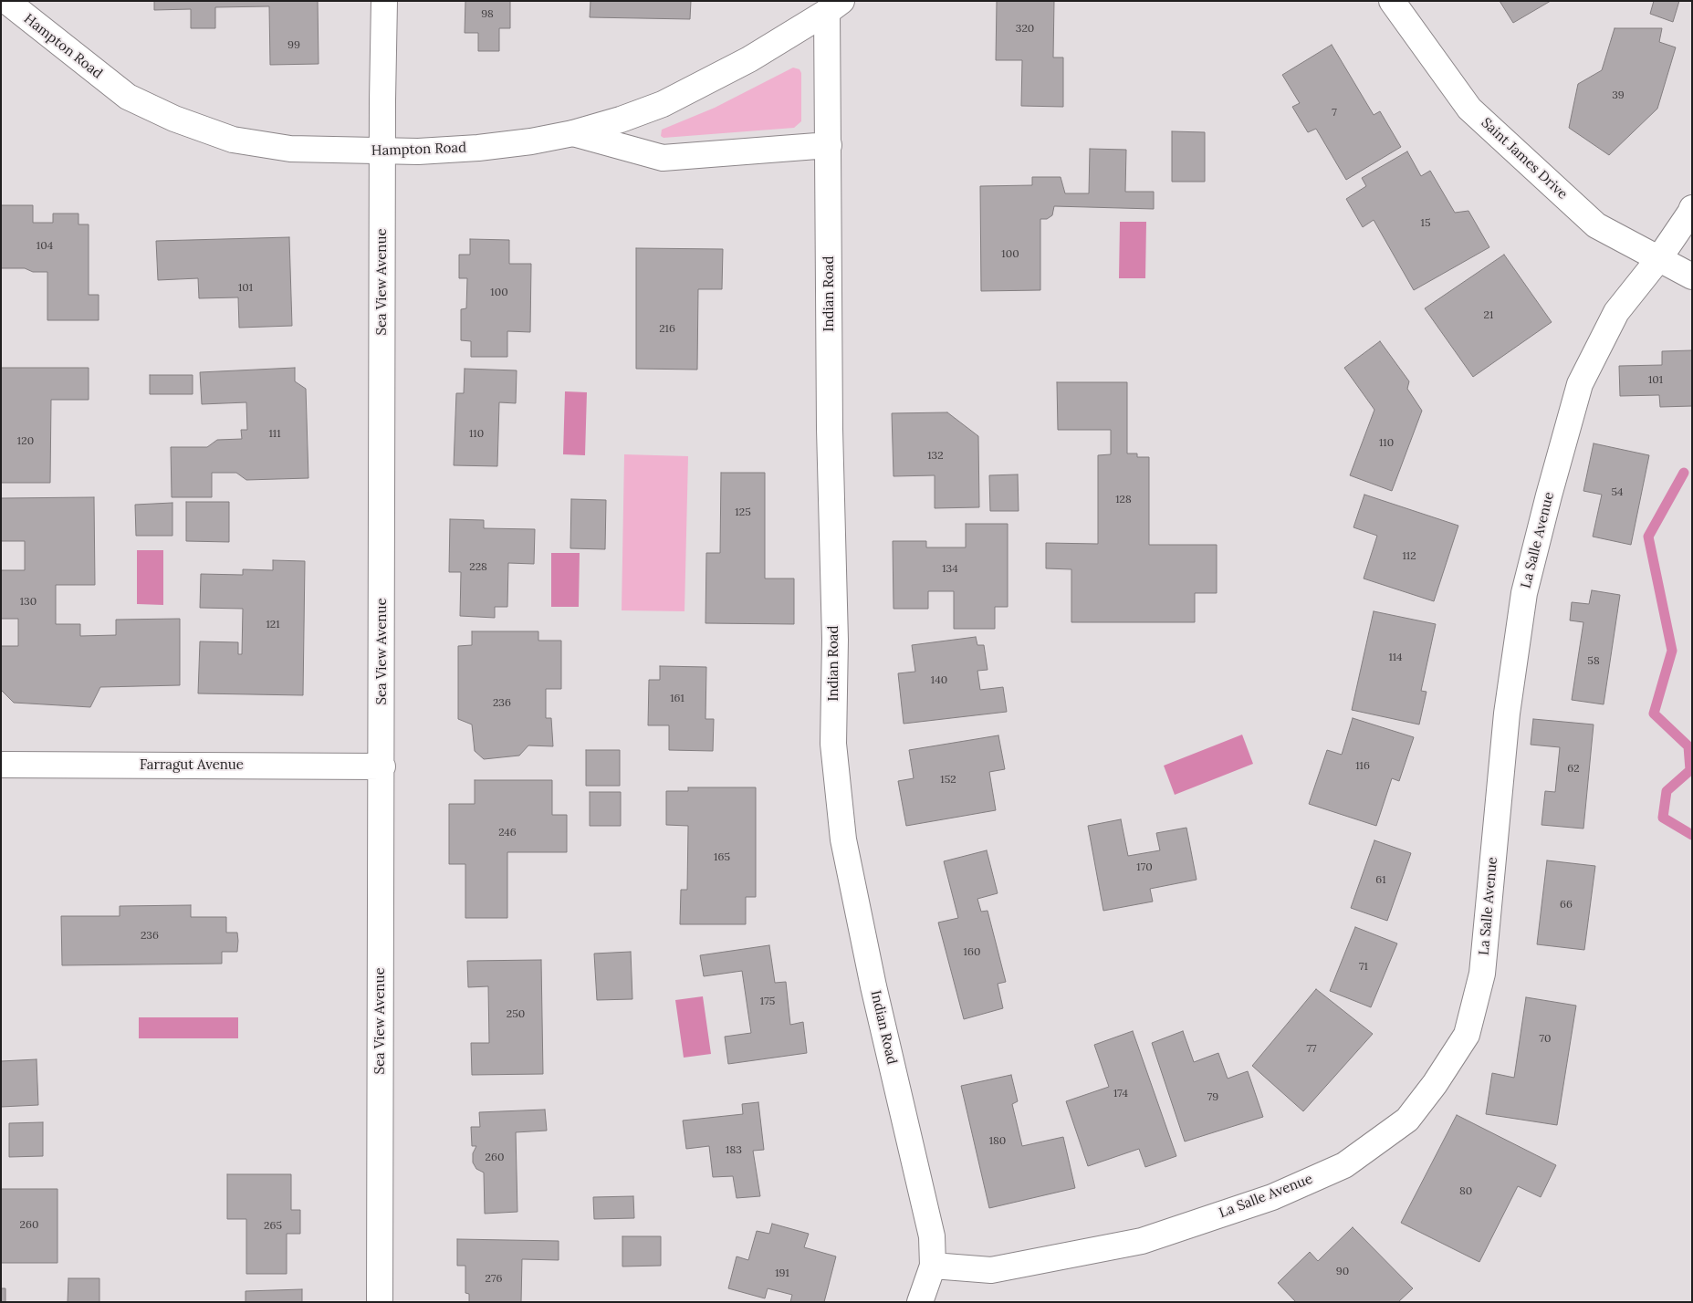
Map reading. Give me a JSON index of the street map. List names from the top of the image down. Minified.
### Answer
{"streets":{"street":["Hampton Road","Saint James Drive","Sea View Avenue","Indian Road","La Salle Avenue","Farragut Avenue"]},"crossings":[["Hampton Road","Sea View Avenue"],["Hampton Road","Indian Road"],["Saint James Drive","La Salle Avenue"],["Sea View Avenue","Farragut Avenue"],["Indian Road","La Salle Avenue"]],"house_numbers":["98","320","99","39","7","15","104","100","101","100","21","216","101","111","110","120","110","132","54","128","125","112","228","134","130","121","114","58","140","161","236","116","62","152","246","165","170","61","66","236","160","71","175","250","70","77","174","79","180","183","260","80","260","265","90","191","276"]}
